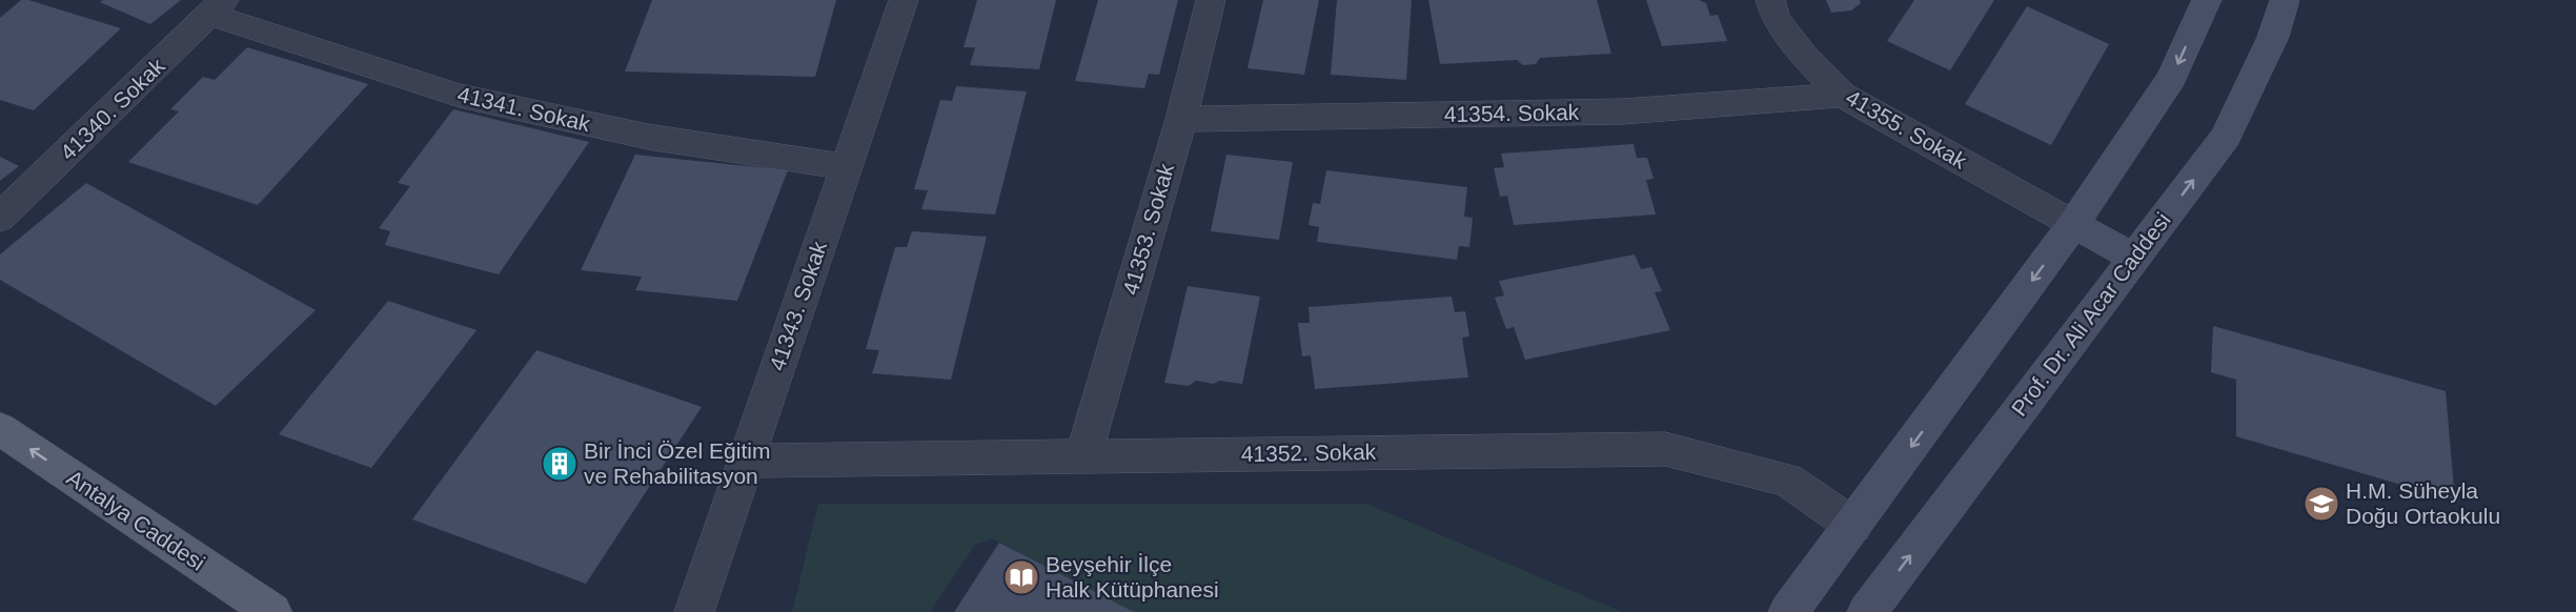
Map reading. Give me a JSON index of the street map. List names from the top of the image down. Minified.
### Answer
{"streets":{"main road":["Prof. Dr. Ali Acar Caddesi","Antalya Caddesi"],"street":["41340. Sokak","41341. Sokak","41354. Sokak","41355. Sokak","41353. Sokak","41343. Sokak","41352. Sokak"]},"crossings":[["41340. Sokak","41341. Sokak"],["41341. Sokak","41343. Sokak"],["41354. Sokak","41355. Sokak"],["41354. Sokak","41353. Sokak"],["41353. Sokak","41352. Sokak"],["41343. Sokak","41352. Sokak"]],"one_way":["Antalya Caddesi"],"places":{"building":["Bir İnci Özel Eğitim ve Rehabilitasyon"],"school or university":["H.M. Süheyla Doğu Ortaokulu"],"library":["Beyşehir İlçe Halk Kütüphanesi"]}}
